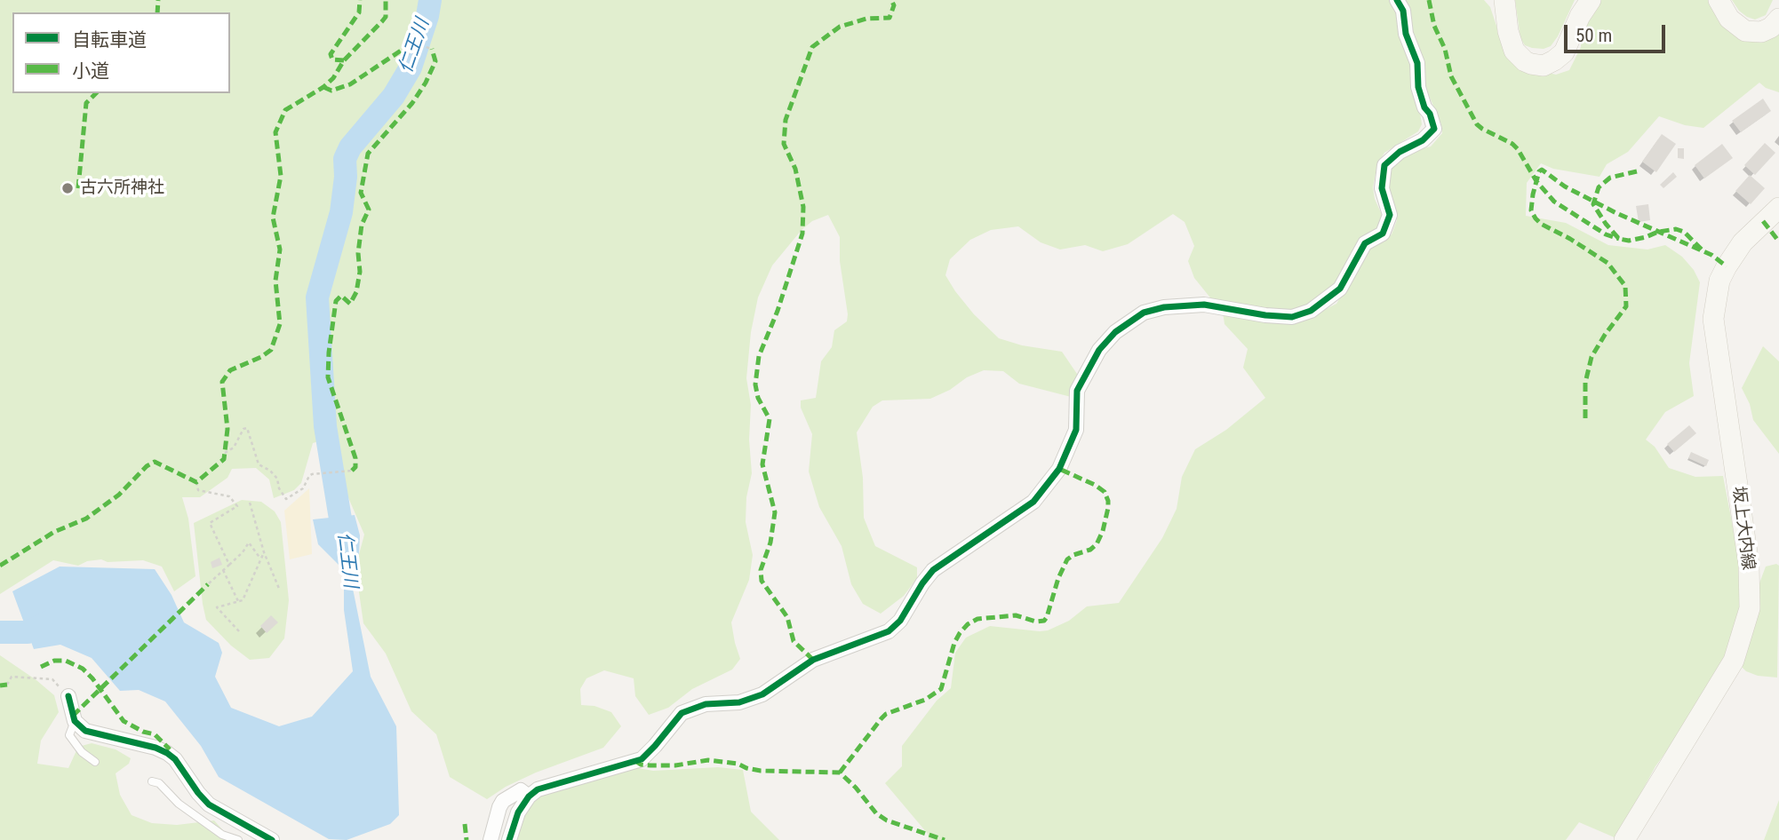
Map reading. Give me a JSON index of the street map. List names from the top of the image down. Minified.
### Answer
{"streets":{"main road":["坂上大内線"]},"water":["仁王川"],"places":["古六所神社"],"legend":["自転車道","小道"],"scale_bar":"50 m"}
